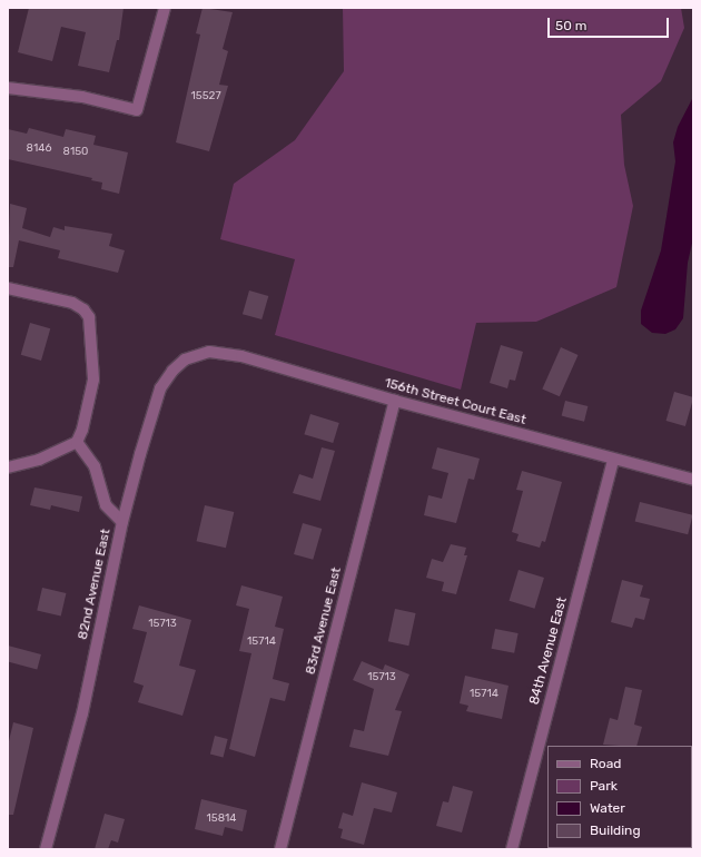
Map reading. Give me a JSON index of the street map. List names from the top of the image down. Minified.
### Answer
{"streets":{"street":["156th Street Court East","82nd Avenue East","83rd Avenue East","84th Avenue East"]},"crossings":[["156th Street Court East","82nd Avenue East"],["156th Street Court East","83rd Avenue East"],["156th Street Court East","84th Avenue East"]],"house_numbers":["15527","8146","8150","15713","15714","15713","15714","15814"],"legend":["Road","Park","Water","Building"],"scale_bar":"50 m"}
